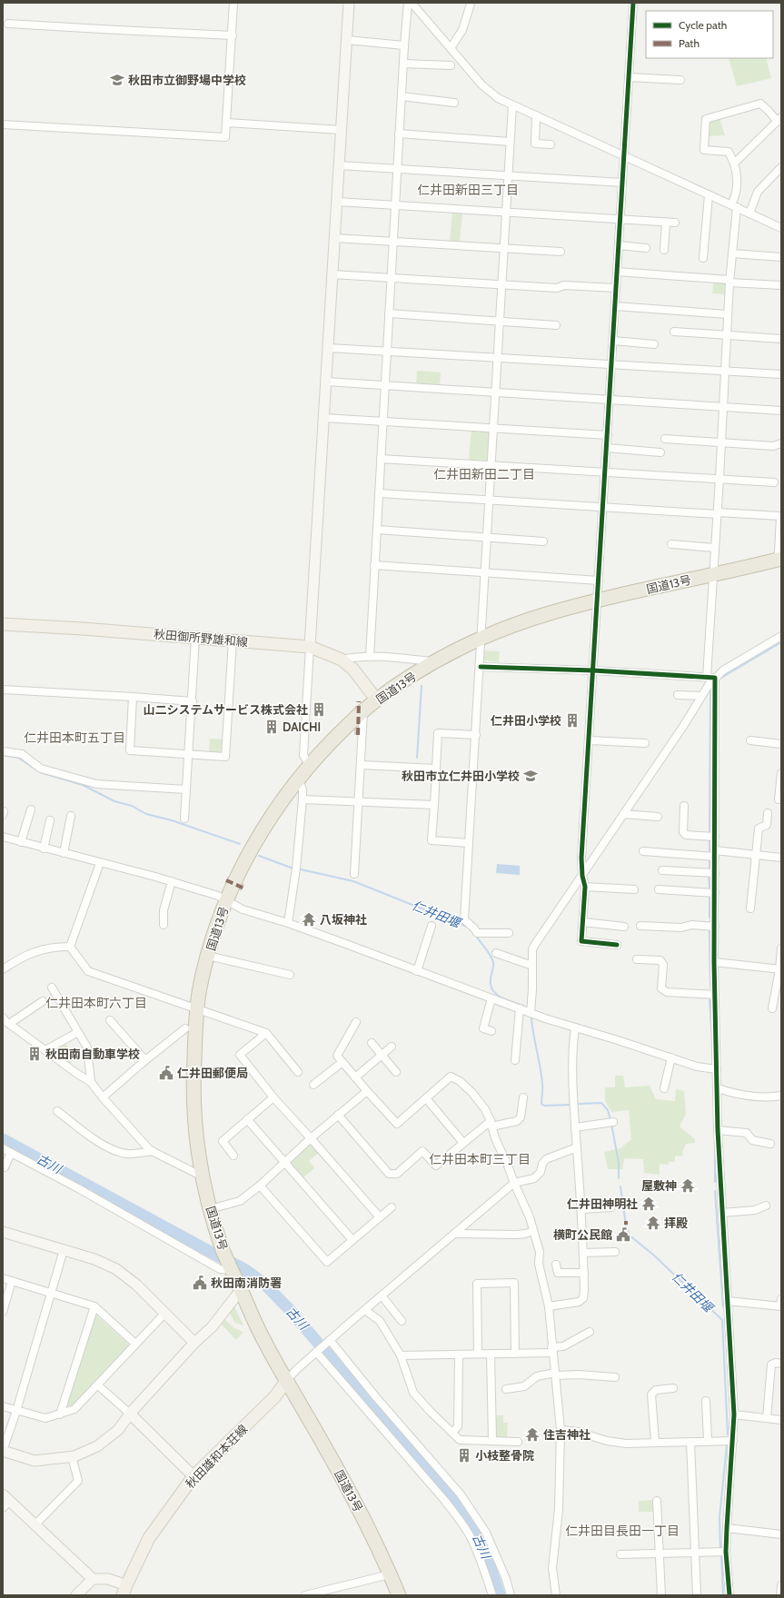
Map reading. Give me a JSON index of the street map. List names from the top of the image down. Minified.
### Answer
{"streets":{"highway":["国道13号"],"main road":["秋田御所野雄和線","秋田雄和本荘線"]},"crossings":[["国道13号","秋田御所野雄和線"],["国道13号","秋田雄和本荘線"]],"districts":["仁井田新田三丁目","仁井田新田二丁目","仁井田本町五丁目","仁井田本町六丁目","仁井田本町三丁目","仁井田目長田一丁目"],"water":["仁井田堰","古川"],"places":{"school or university":["秋田市立御野場中学校","秋田市立仁井田小学校"],"building":["山二システムサービス株式会社","仁井田小学校","DAICHI","秋田南自動車学校","小枝整骨院"],"temple":["八坂神社","屋敷神","仁井田神明社","拝殿","住吉神社"],"public building":["仁井田郵便局","横町公民館","秋田南消防署"]},"legend":["Cycle path","Path"]}
